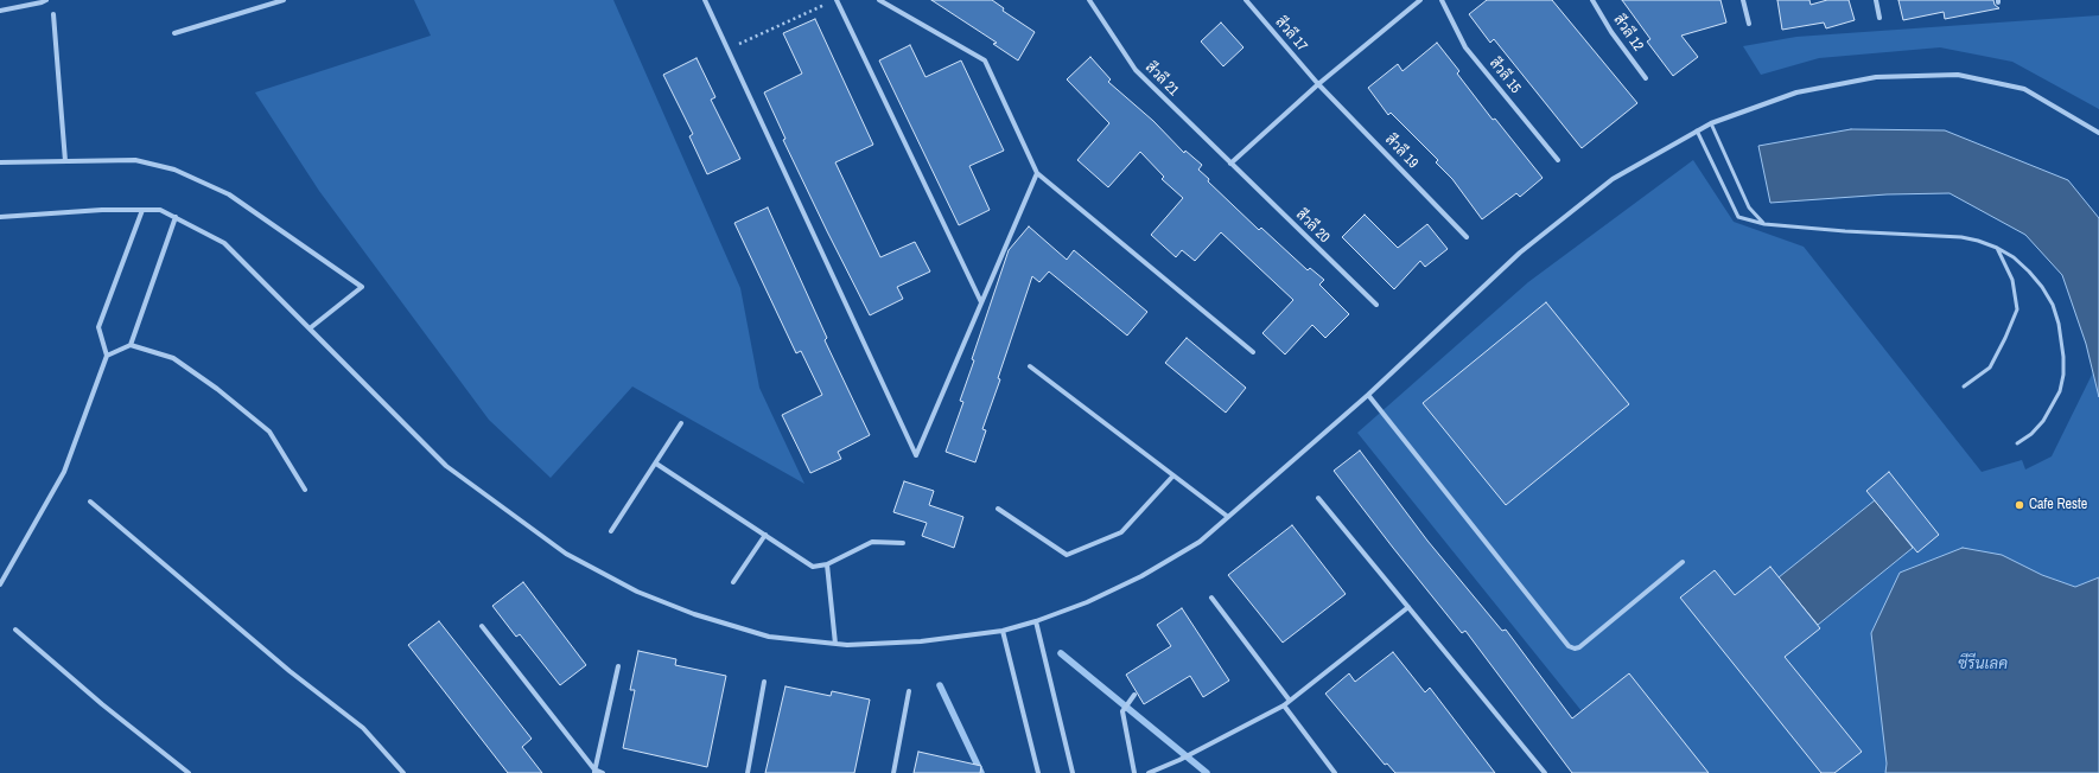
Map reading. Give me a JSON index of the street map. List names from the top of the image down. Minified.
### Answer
{"streets":{"street":["สีวลี 12","สีวลี 17","สีวลี 15","สีวลี 21","สีวลี 19","สีวลี 20"]},"crossings":[["สีวลี 17","สีวลี 19"],["สีวลี 21","สีวลี 20"]],"water":["ซีรีนเลค"],"places":["Cafe Reste"]}
